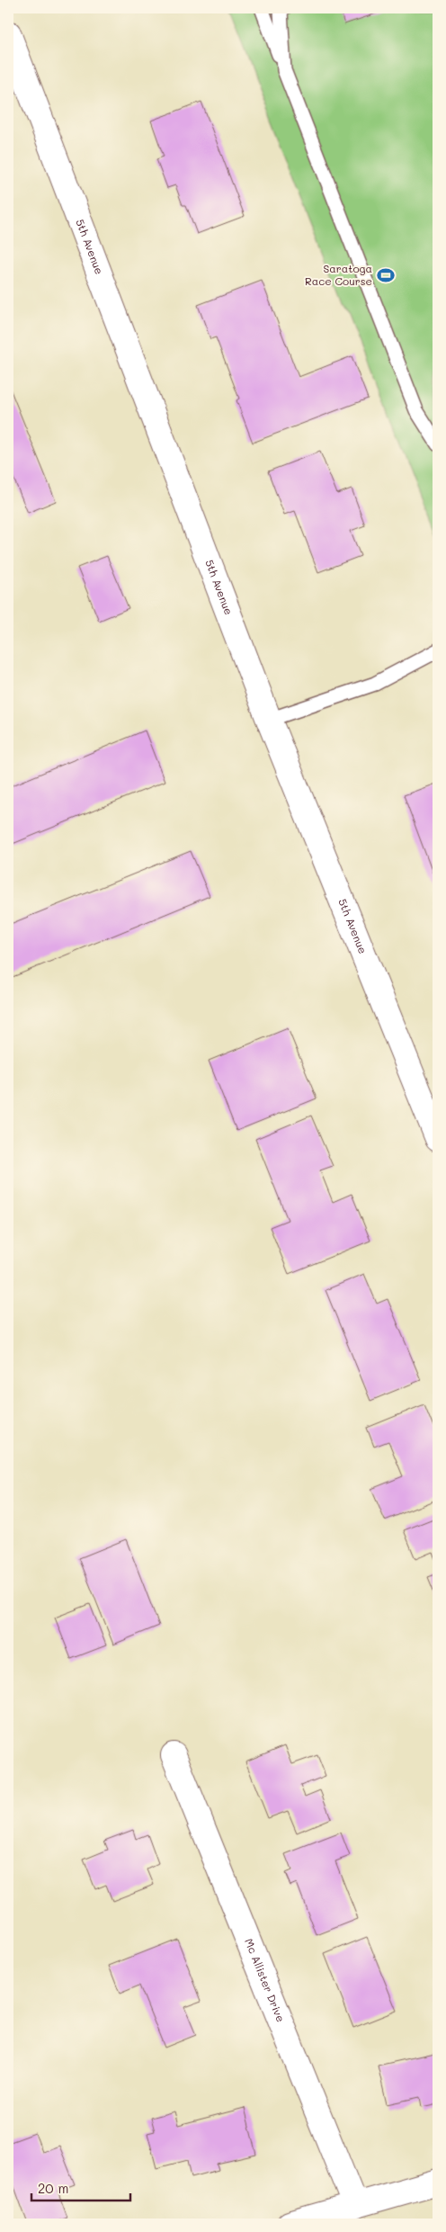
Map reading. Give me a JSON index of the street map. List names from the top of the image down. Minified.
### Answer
{"streets":{"street":["5th Avenue","Mc Allister Drive"]},"places":{"sports":["Saratoga Race Course"]},"scale_bar":"20 m"}
